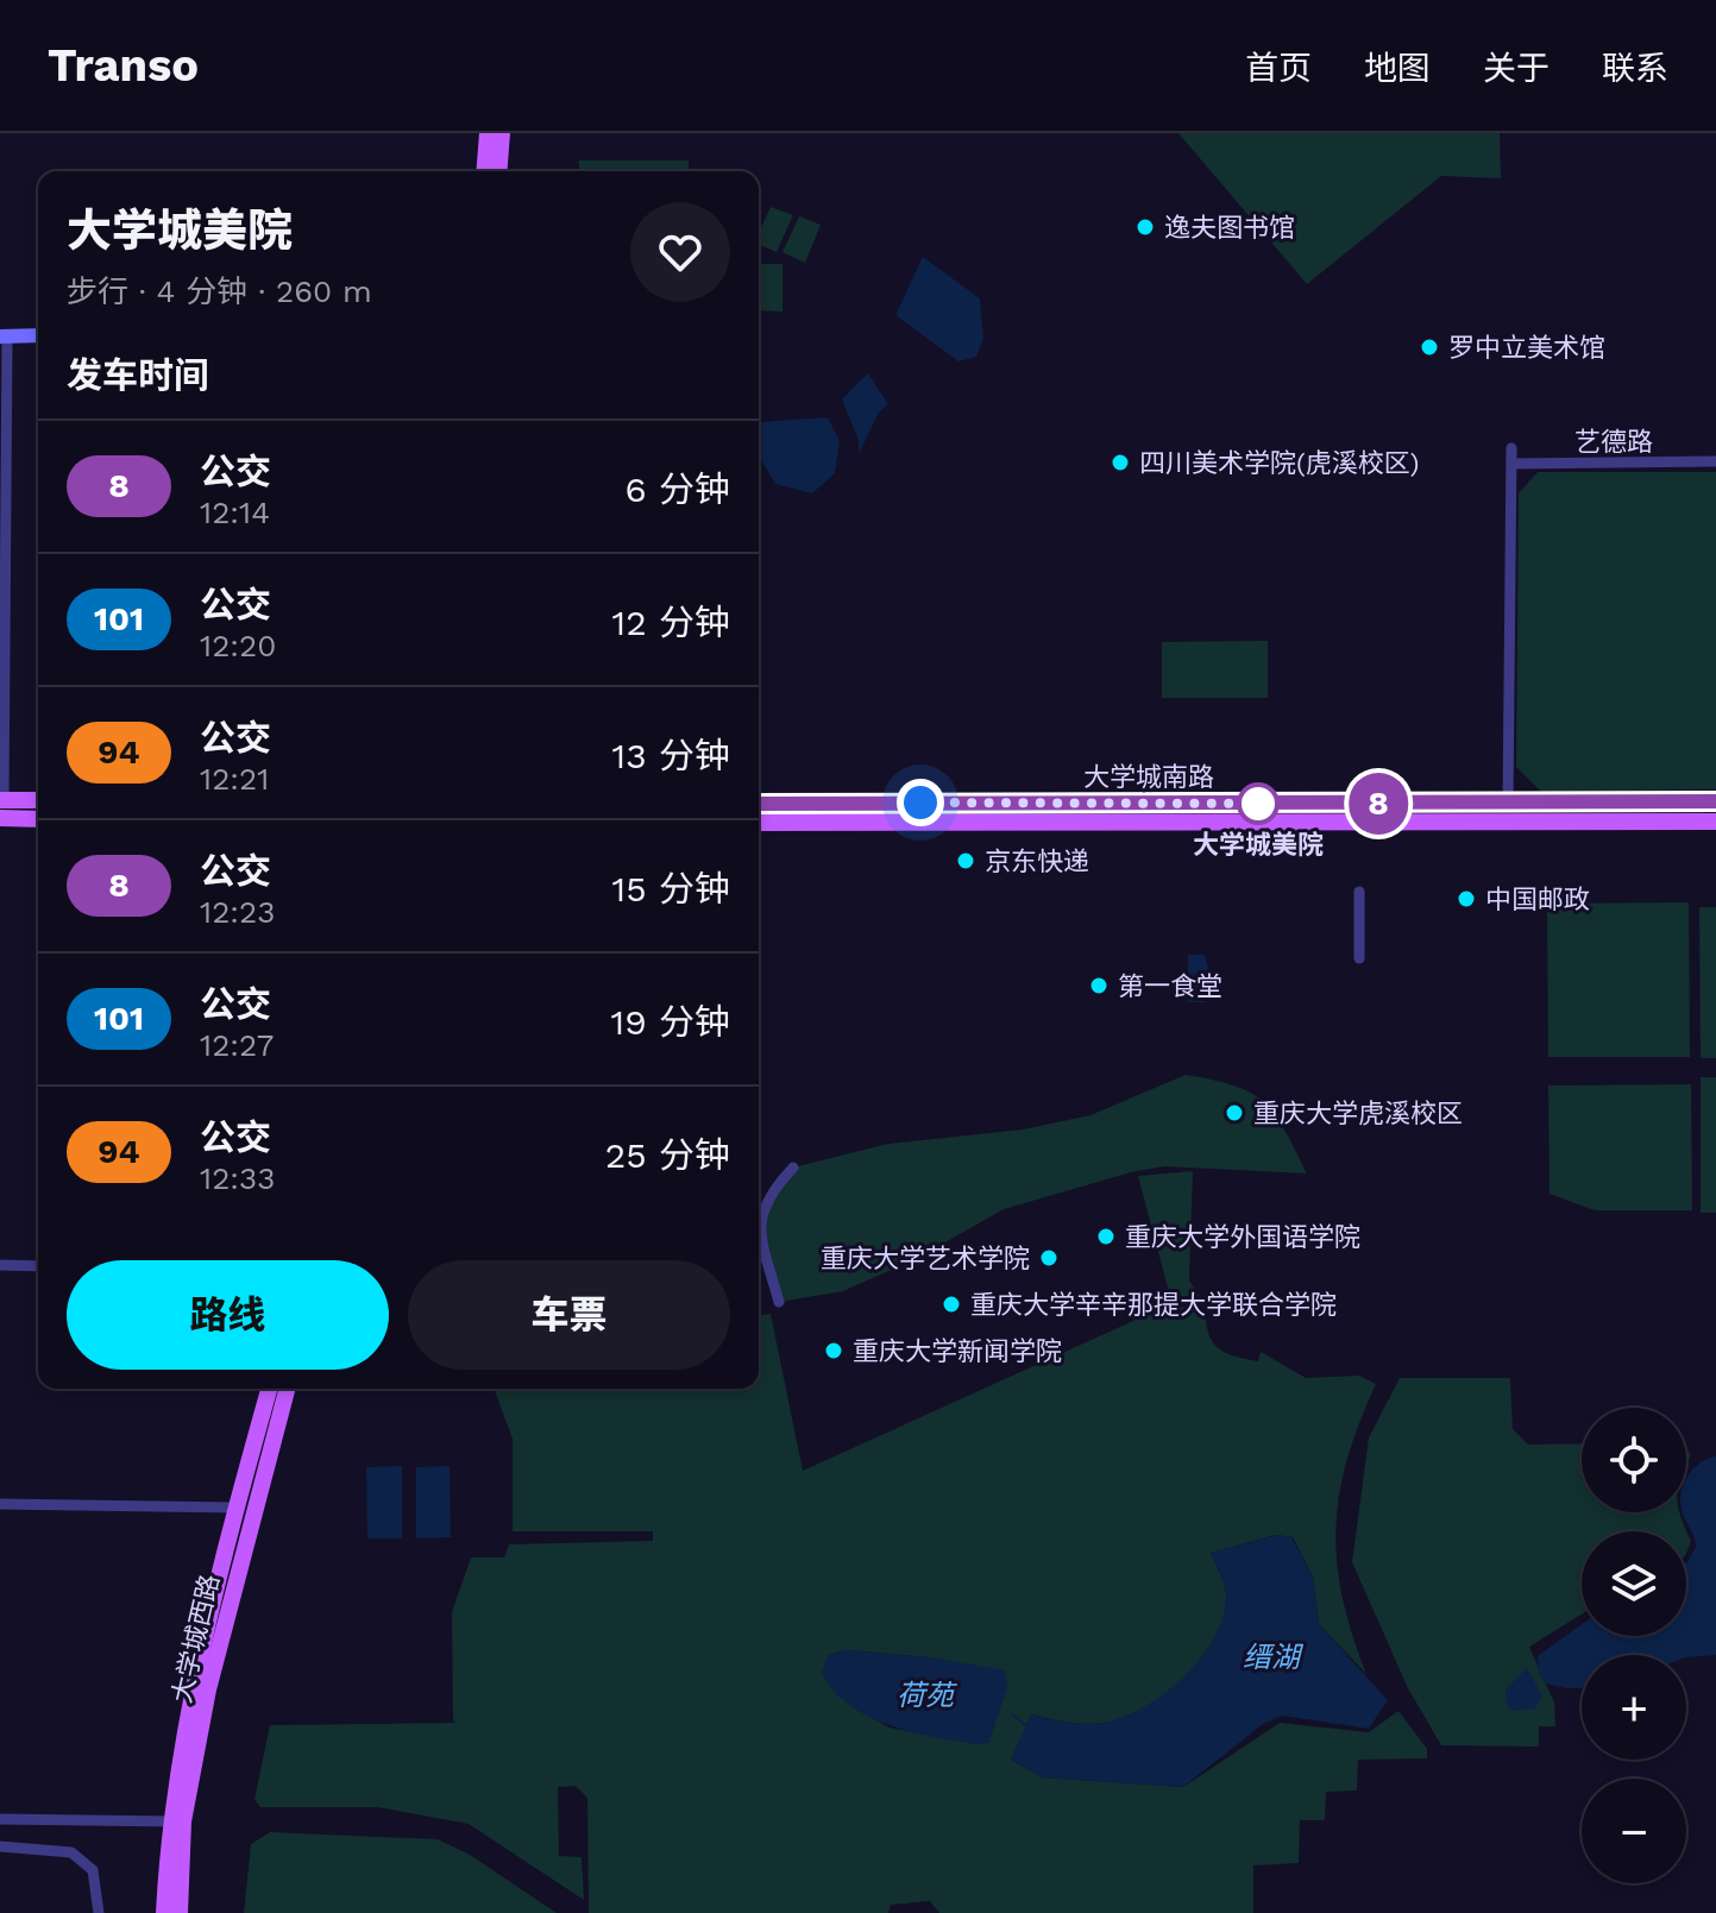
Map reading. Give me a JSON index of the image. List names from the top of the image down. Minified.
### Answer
{"streets":{"main road":["大学城南路","大学城西路"],"street":["艺德路"]},"water":["缙湖","荷苑"],"places":["逸夫图书馆","罗中立美术馆","四川美术学院(虎溪校区)","大学城美院","京东快递","中国邮政","第一食堂","重庆大学虎溪校区","重庆大学外国语学院","重庆大学艺术学院","重庆大学辛辛那提大学联合学院","重庆大学新闻学院"],"lines":["bus line 8"],"page":{"header":"Transo","nav":["首页","地图","关于","联系"],"on_map":"8","heading":[["大学城美院","步行 · 4 分钟 · 260 m"],"发车时间"],"list":[{"mark":"8","name":"公交","note":"12:14","value":"6 分钟"},{"mark":"101","name":"公交","note":"12:20","value":"12 分钟"},{"mark":"94","name":"公交","note":"12:21","value":"13 分钟"},{"mark":"8","name":"公交","note":"12:23","value":"15 分钟"},{"mark":"101","name":"公交","note":"12:27","value":"19 分钟"},{"mark":"94","name":"公交","note":"12:33","value":"25 分钟"}],"buttons":["路线","车票"],"map_buttons":["+","−"]}}
